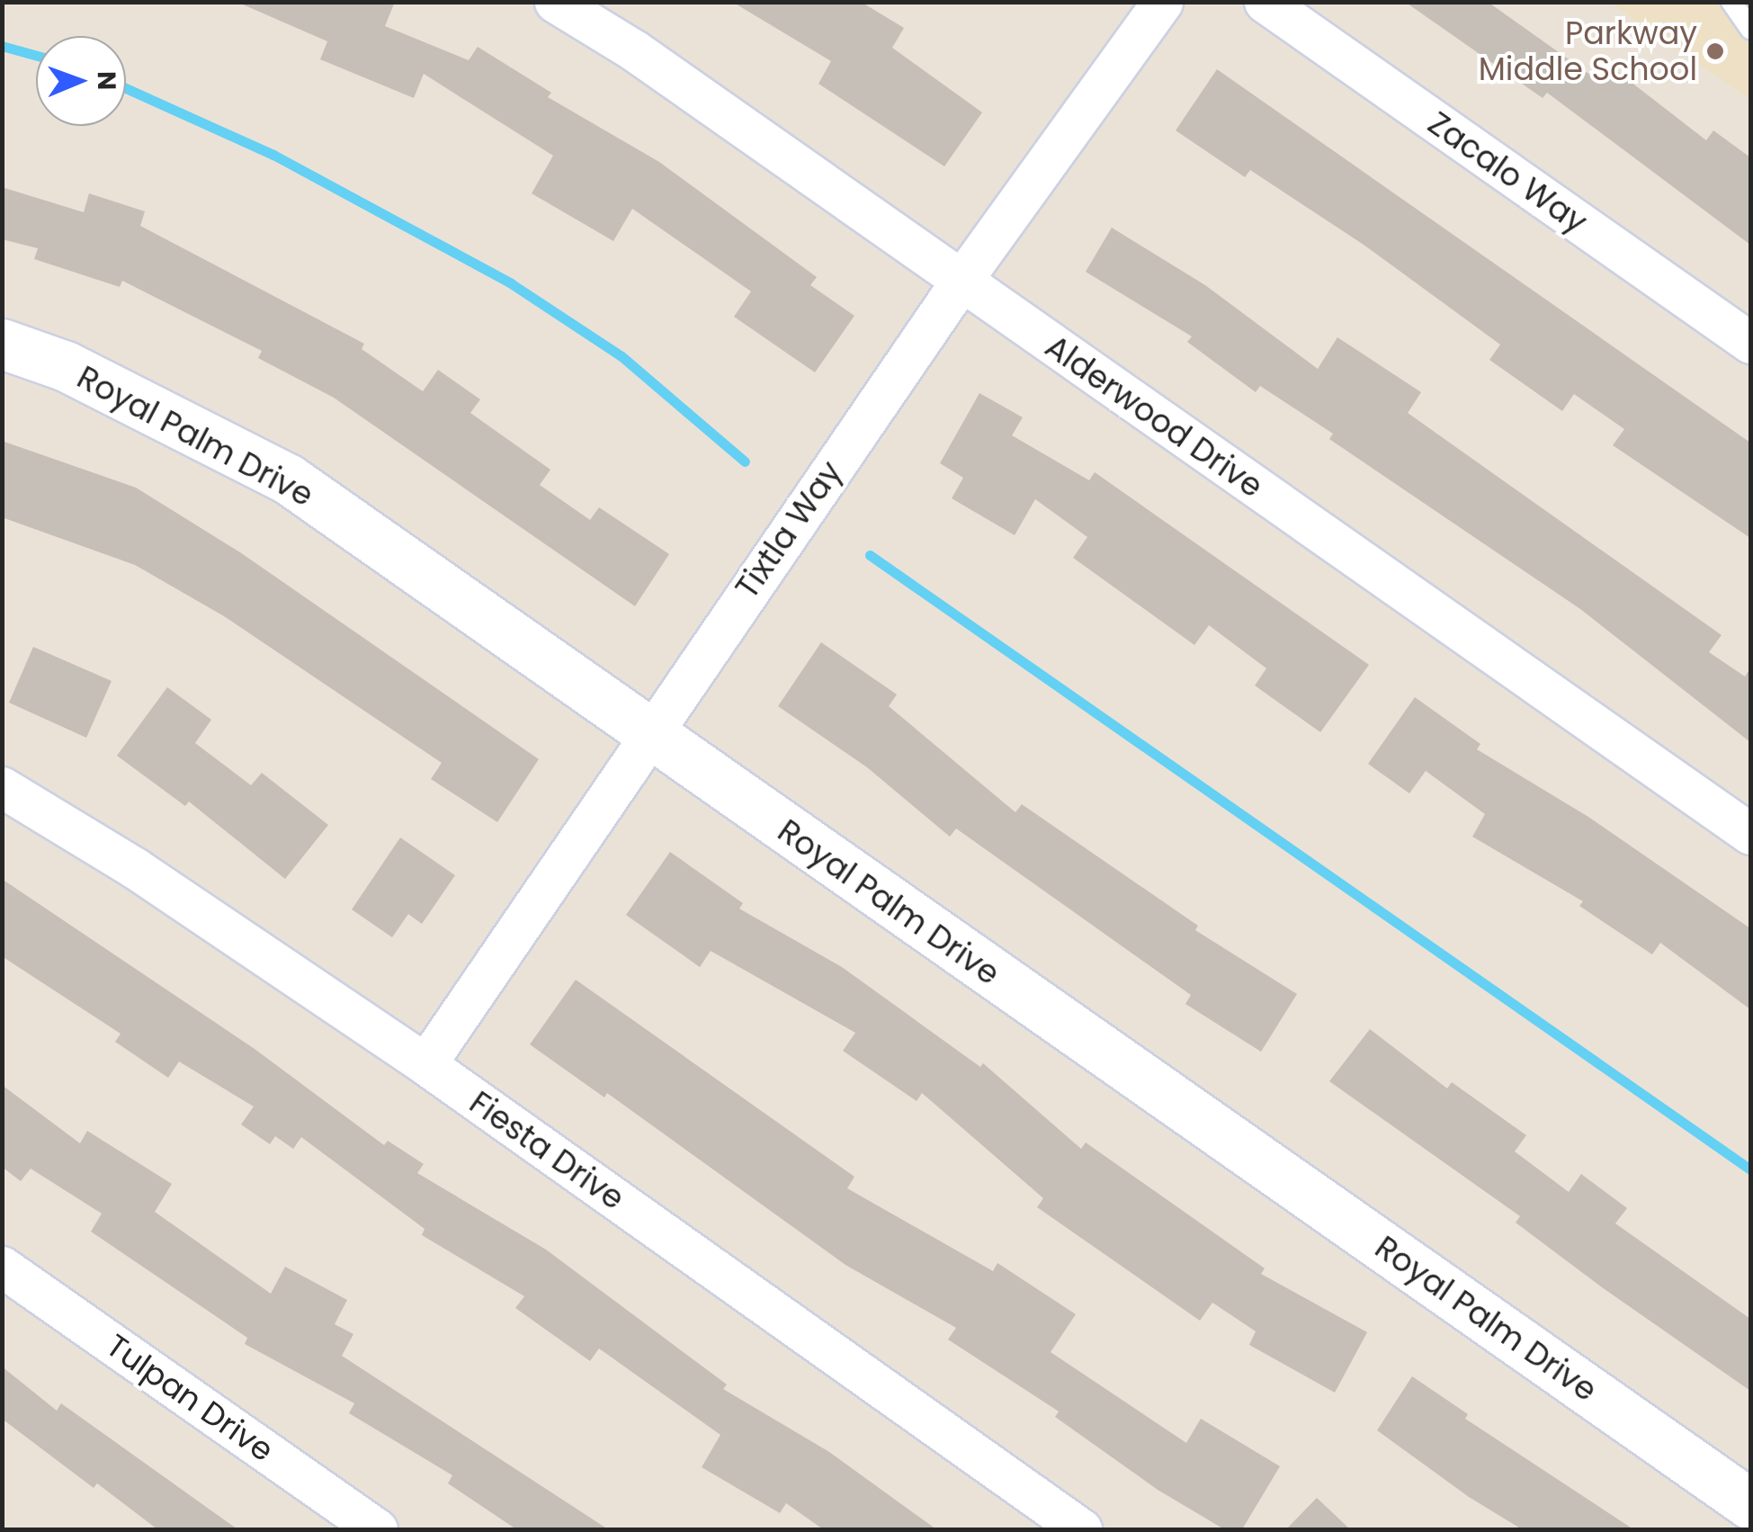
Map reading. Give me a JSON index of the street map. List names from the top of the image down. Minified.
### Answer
{"streets":{"street":["Zacalo Way","Alderwood Drive","Royal Palm Drive","Tixtla Way","Fiesta Drive","Tulpan Drive"]},"crossings":[["Alderwood Drive","Tixtla Way"],["Royal Palm Drive","Tixtla Way"],["Tixtla Way","Fiesta Drive"]],"places":["Parkway Middle School"],"north":"right"}
